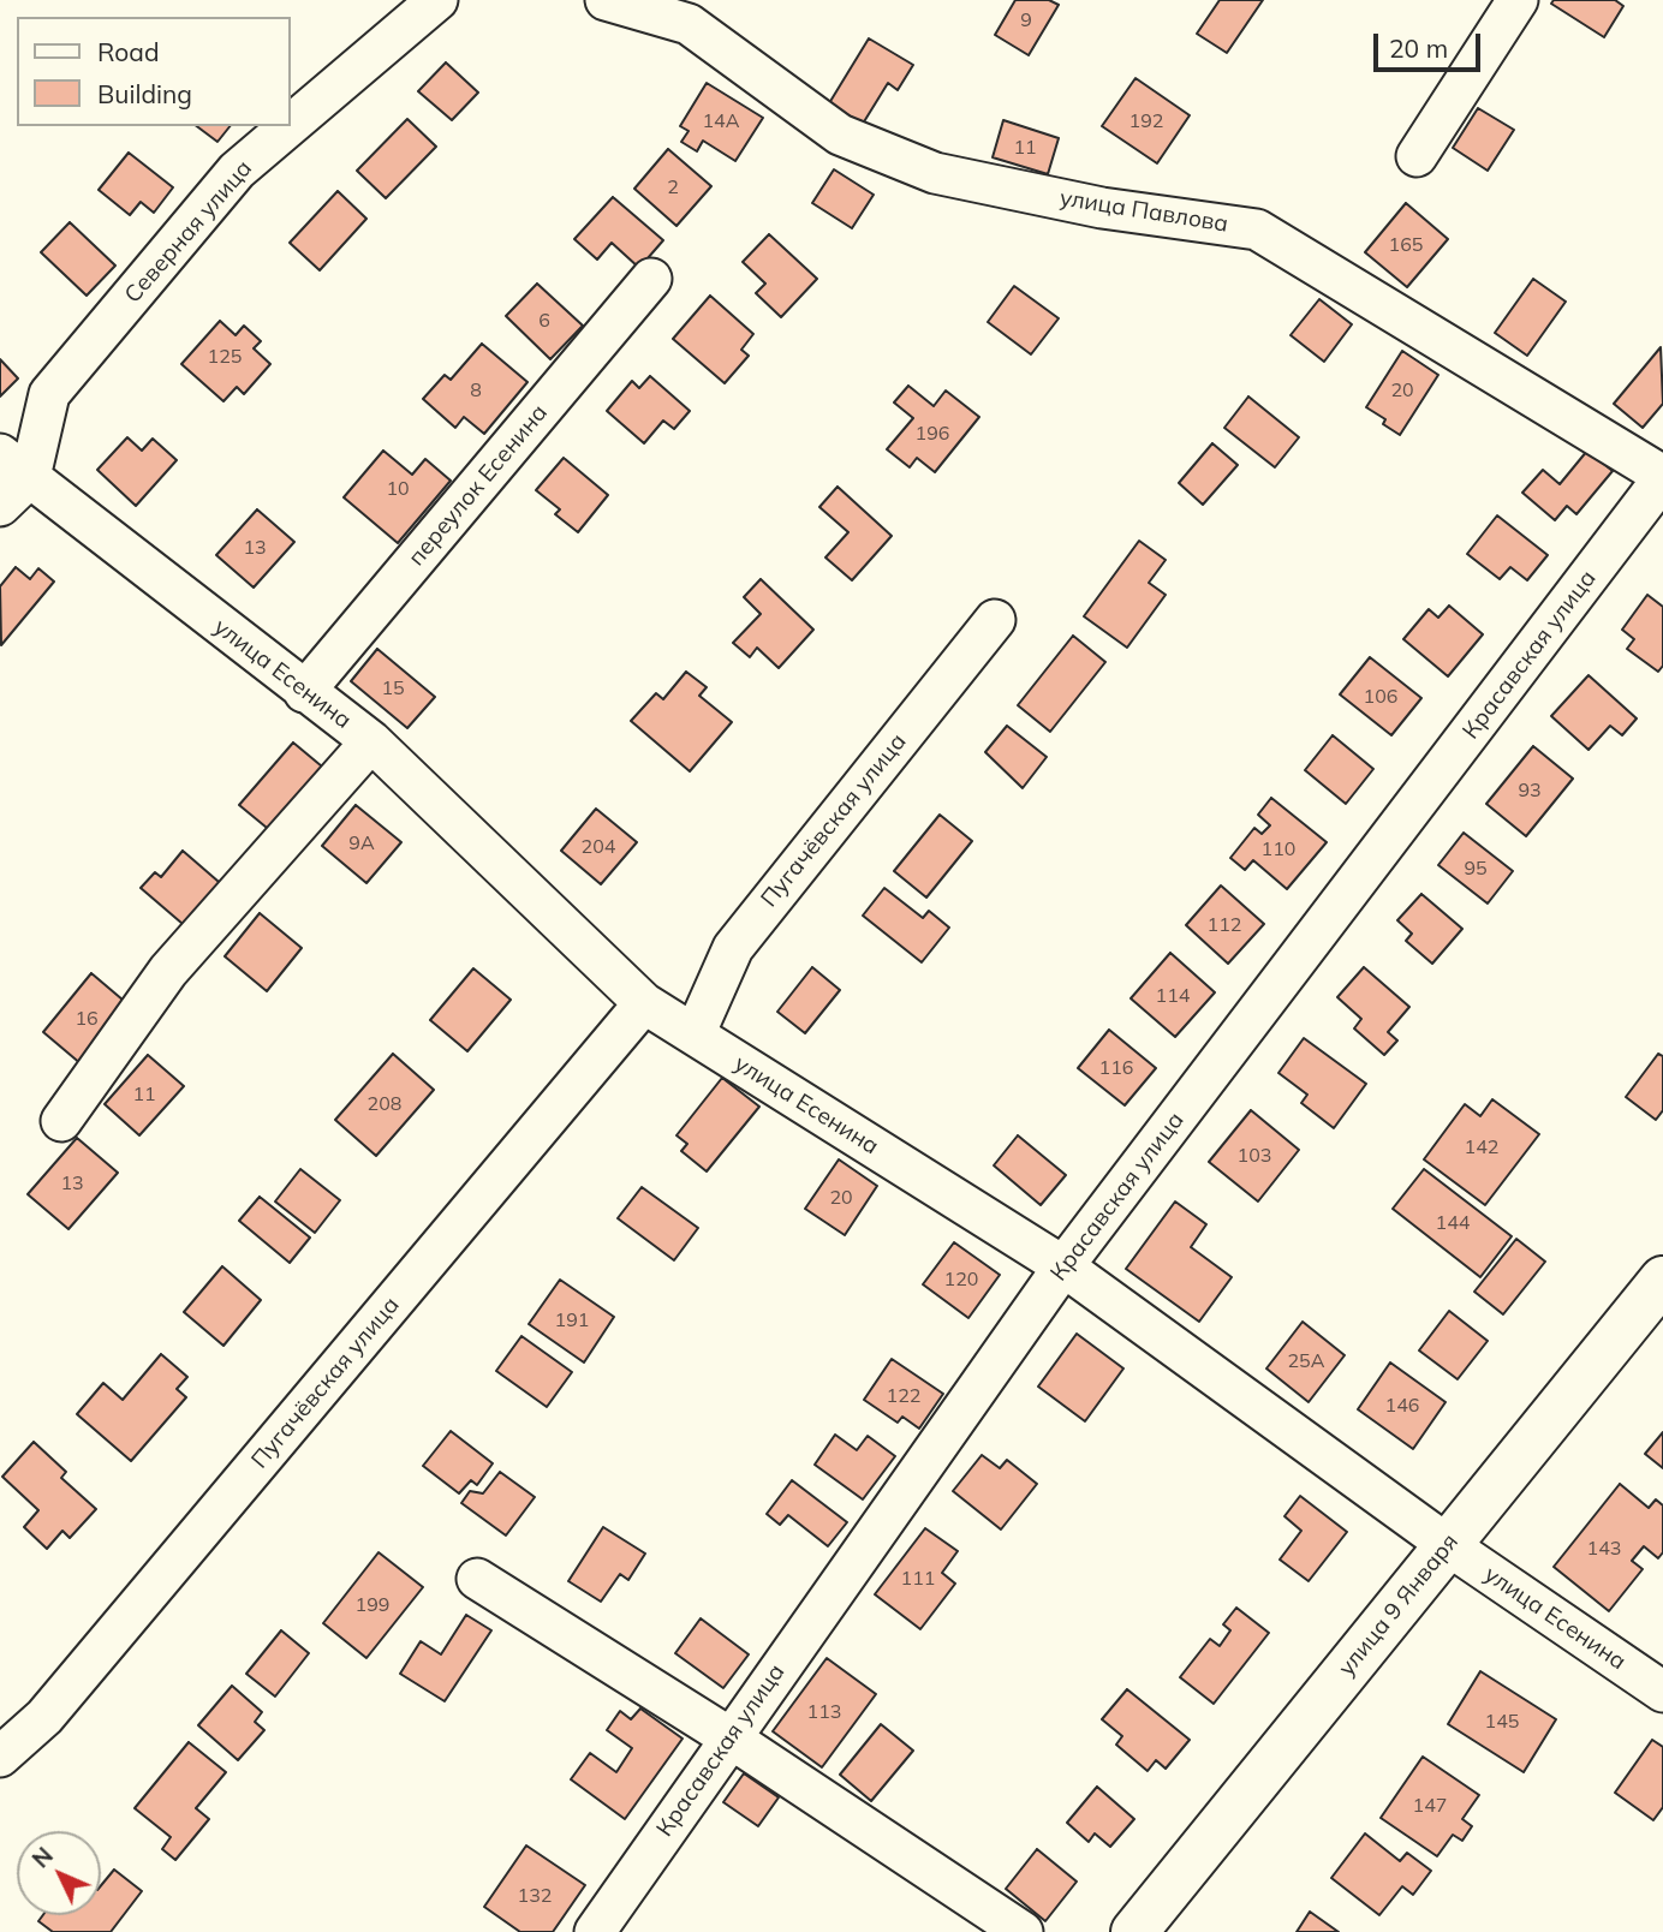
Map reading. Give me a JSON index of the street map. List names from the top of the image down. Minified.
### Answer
{"streets":{"main road":["улица 9 Января"],"street":["улица Павлова","Северная улица","переулок Есенина","Красавская улица","улица Есенина","Пугачёвская улица"]},"crossings":[["улица Павлова","Красавская улица"],["Северная улица","улица Есенина"],["переулок Есенина","улица Есенина"],["Красавская улица","улица Есенина"],["улица Есенина","Пугачёвская улица"],["улица Есенина","улица 9 Января"]],"house_numbers":["9","14А","192","11","2","165","6","125","8","20","196","10","13","15","106","93","9А","204","110","95","112","114","16","116","11","208","142","103","13","20","144","120","191","25А","122","146","143","111","199","113","145","147","132"],"legend":["Road","Building"],"scale_bar":"20 m","north":"top left"}
